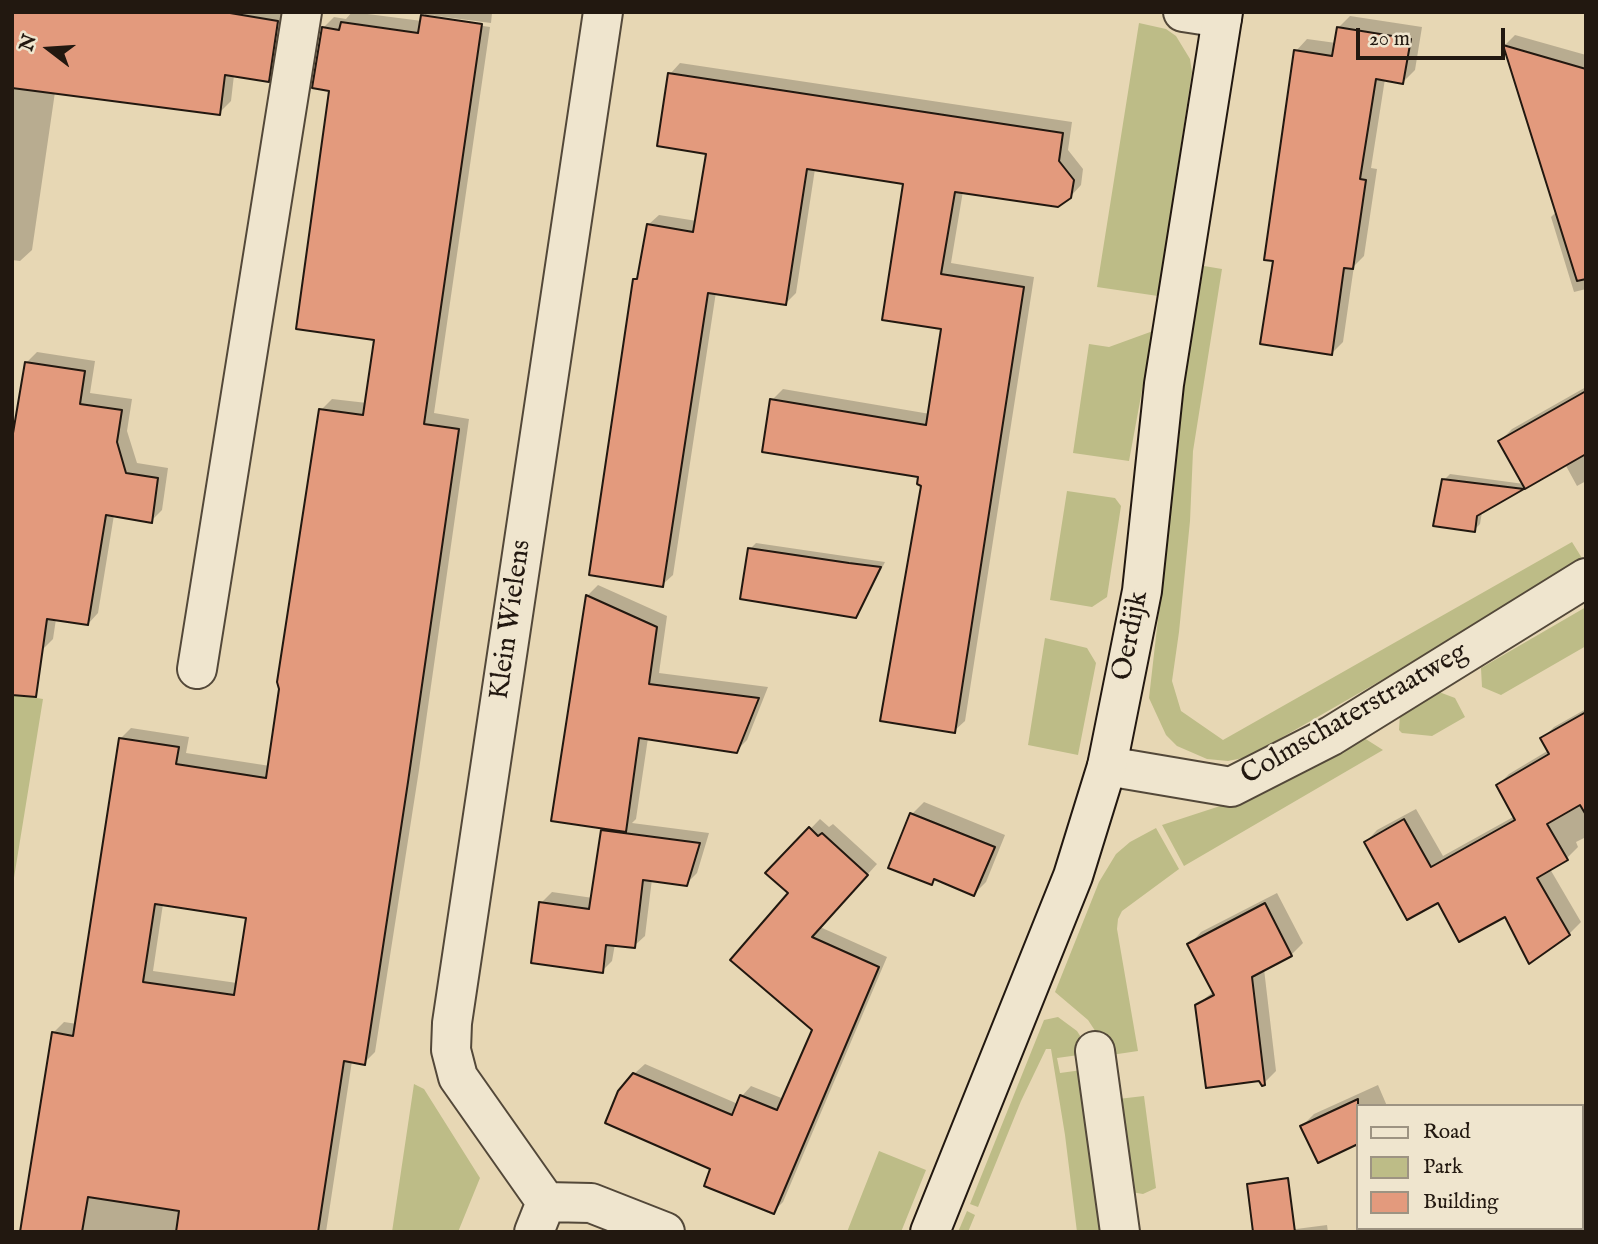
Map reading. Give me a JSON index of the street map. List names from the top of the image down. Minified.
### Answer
{"streets":{"street":["Klein Wielens","Oerdijk","Colmschaterstraatweg"]},"crossings":[["Oerdijk","Colmschaterstraatweg"]],"legend":["Road","Park","Building"],"scale_bar":"20 m","north":"left"}
